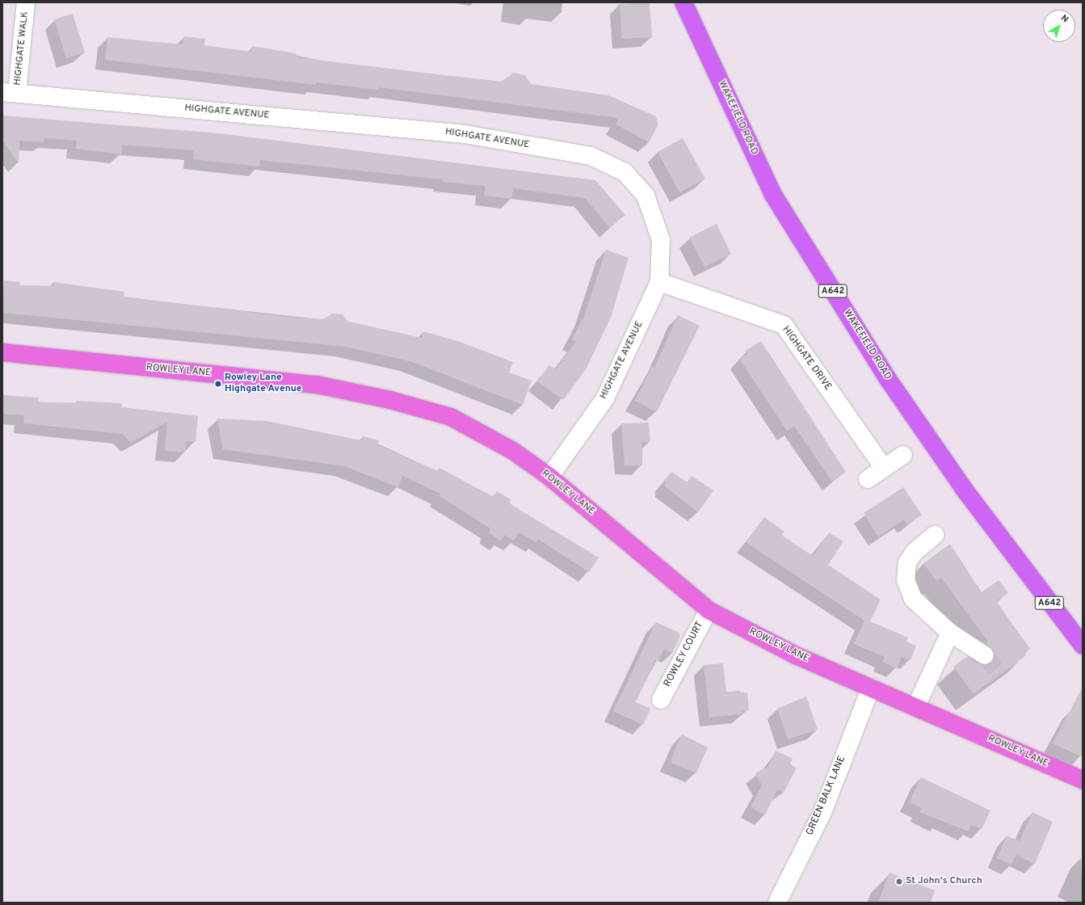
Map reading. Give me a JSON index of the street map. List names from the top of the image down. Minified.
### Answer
{"streets":{"highway":["WAKEFIELD ROAD","A642"],"main road":["ROWLEY LANE"],"street":["HIGHGATE WALK","HIGHGATE AVENUE","HIGHGATE DRIVE","ROWLEY COURT","GREEN BALK LANE"]},"crossings":[["HIGHGATE WALK","HIGHGATE AVENUE"],["HIGHGATE AVENUE","HIGHGATE DRIVE"],["HIGHGATE AVENUE","ROWLEY LANE"],["ROWLEY LANE","ROWLEY COURT"],["ROWLEY LANE","GREEN BALK LANE"]],"places":["Rowley Lane Highgate Avenue","St John's Church"],"north":"top right"}
